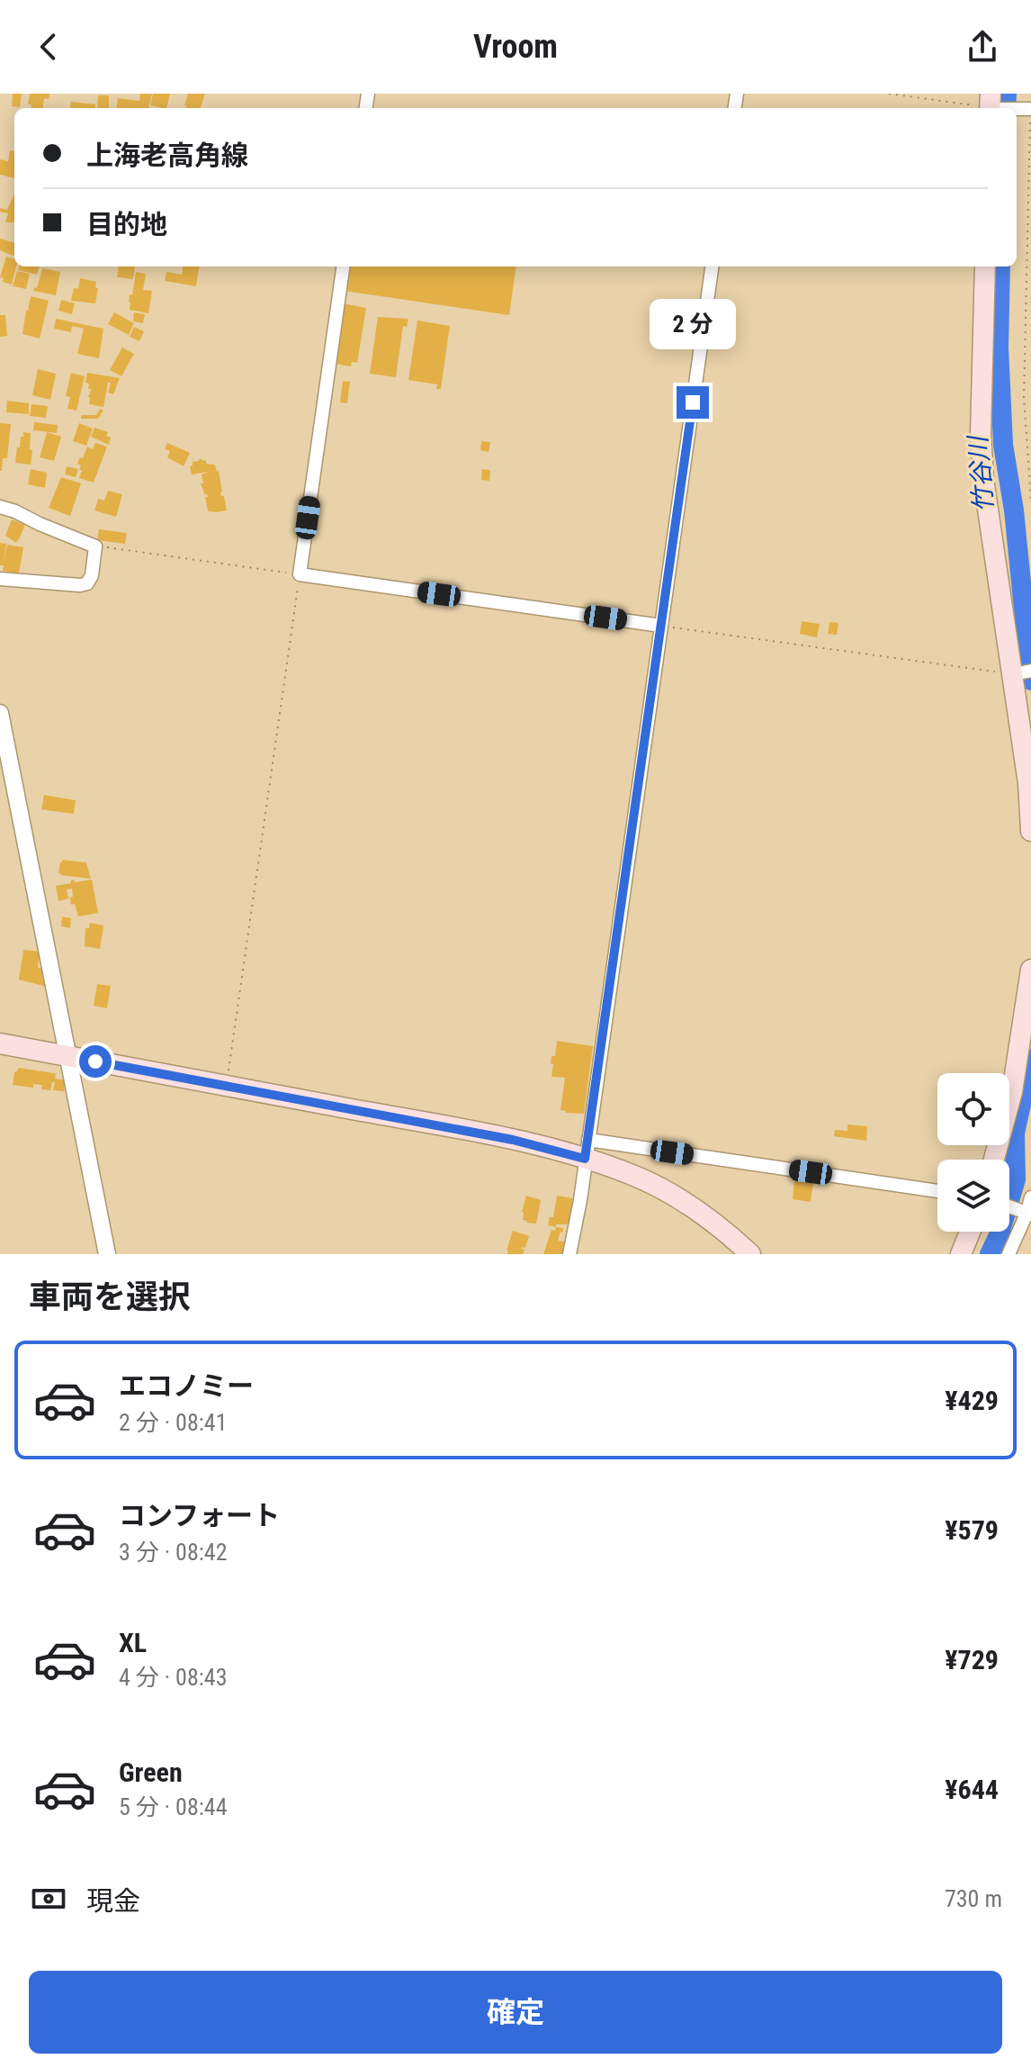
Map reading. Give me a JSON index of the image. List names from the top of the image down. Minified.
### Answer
{"water":["竹谷川"],"page":{"header":"Vroom","banner":["上海老高角線","目的地"],"bubble":"2 分","heading":"車両を選択","list":[{"name":"エコノミー","note":"2 分 · 08:41","value":"¥429"},{"name":"コンフォート","note":"3 分 · 08:42","value":"¥579"},{"name":"XL","note":"4 分 · 08:43","value":"¥729"},{"name":"Green","note":"5 分 · 08:44","value":"¥644"}],"pay":["現金","730 m"],"buttons":"確定"}}
